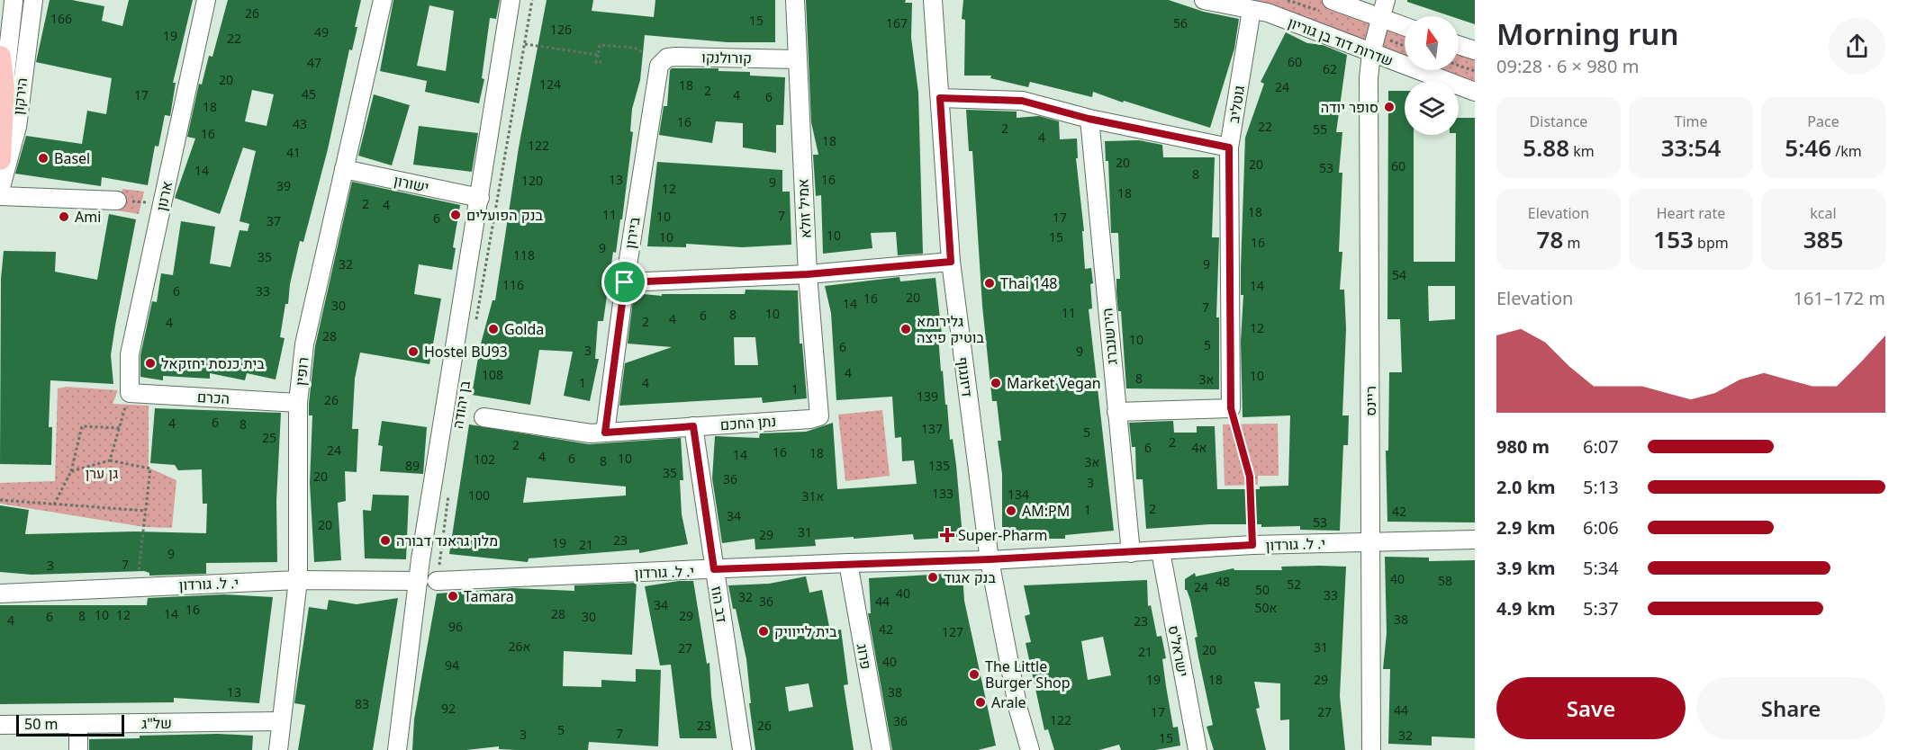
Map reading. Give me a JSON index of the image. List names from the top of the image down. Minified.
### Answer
{"streets":{"street":["שדרות דוד בן גוריון","קורולנקו","הירקון","גוטליב","ישורון","ארנון","אמיל זולא","ביירון","הירשנברג","רופין","דיזנגוף","הכרם","ריינס","נתן החכם","י. ל. גורדון","דב הוז","ישראל'ס","פרוג","של\"ג"]},"crossings":[["שדרות דוד בן גוריון","גוטליב"],["שדרות דוד בן גוריון","ריינס"],["קורולנקו","אמיל זולא"],["קורולנקו","ביירון"],["ישורון","רופין"],["ארנון","הכרם"],["אמיל זולא","נתן החכם"],["ביירון","נתן החכם"],["הירשנברג","י. ל. גורדון"],["רופין","הכרם"],["רופין","י. ל. גורדון"],["רופין","של\"ג"],["דיזנגוף","י. ל. גורדון"],["ריינס","י. ל. גורדון"],["נתן החכם","דב הוז"],["י. ל. גורדון","דב הוז"],["י. ל. גורדון","ישראל'ס"],["י. ל. גורדון","פרוג"]],"parks":["גן ערן"],"places":{"other":["סופר יודה","Basel","בנק הפועלים","Ami","Thai 148","Golda","גלירומא בוטיק פיצה","Hostel BU93","בית כנסת יחזקאל","Market Vegan","AM:PM","מלון גראנד דבורה","בנק אגוד","Tamara","בית לייוויק","The Little Burger Shop","Arale"],"health":["Super-Pharm"]},"house_numbers":["26","166","15","167","56","126","49","19","22","60","47","62","20","124","18","24","2","45","17","4","6","18","16","43","22","2","55","16","4","18","122","41","20","20","60","53","14","8","13","16","120","9","39","12","18","2","4","18","11","7","10","17","6","37","10","10","15","16","9","118","35","32","9","54","116","14","6","33","20","16","14","30","7","11","10","8","6","4","2","4","12","28","10","5","6","3","9","4","108","10","8","3א","1","4","1","139","26","6","4","8","137","5","25","2","2","6","4א","24","16","18","14","4","6","10","102","8","3א","89","135","35","20","36","3","133","134","100","31א","2","1","42","34","53","20","31","29","23","19","21","9","7","3","40","58","48","52","24","50","40","33","32","36","44","34","50א","16","14","28","10","12","8","29","6","30","38","4","23","96","42","127","26א","31","27","20","21","40","94","19","18","29","13","38","83","92","44","17","27","122","36","23","26","5","7","3","32","15"],"scale_bar":"50 m","north":"top","page":{"heading":["Morning run","09:28 · 6 × 980 m"],"stats":[["Distance","5.88 km"],["Time","33:54"],["Pace","5:46 /km"],["Elevation","78 m"],["Heart rate","153 bpm"],["kcal","385"]],"chart":["Elevation","161–172 m"],"list":[{"name":"980 m","note":"6:07"},{"name":"2.0 km","note":"5:13"},{"name":"2.9 km","note":"6:06"},{"name":"3.9 km","note":"5:34"},{"name":"4.9 km","note":"5:37"}],"buttons":["Save","Share"],"scale":"50 m"}}
